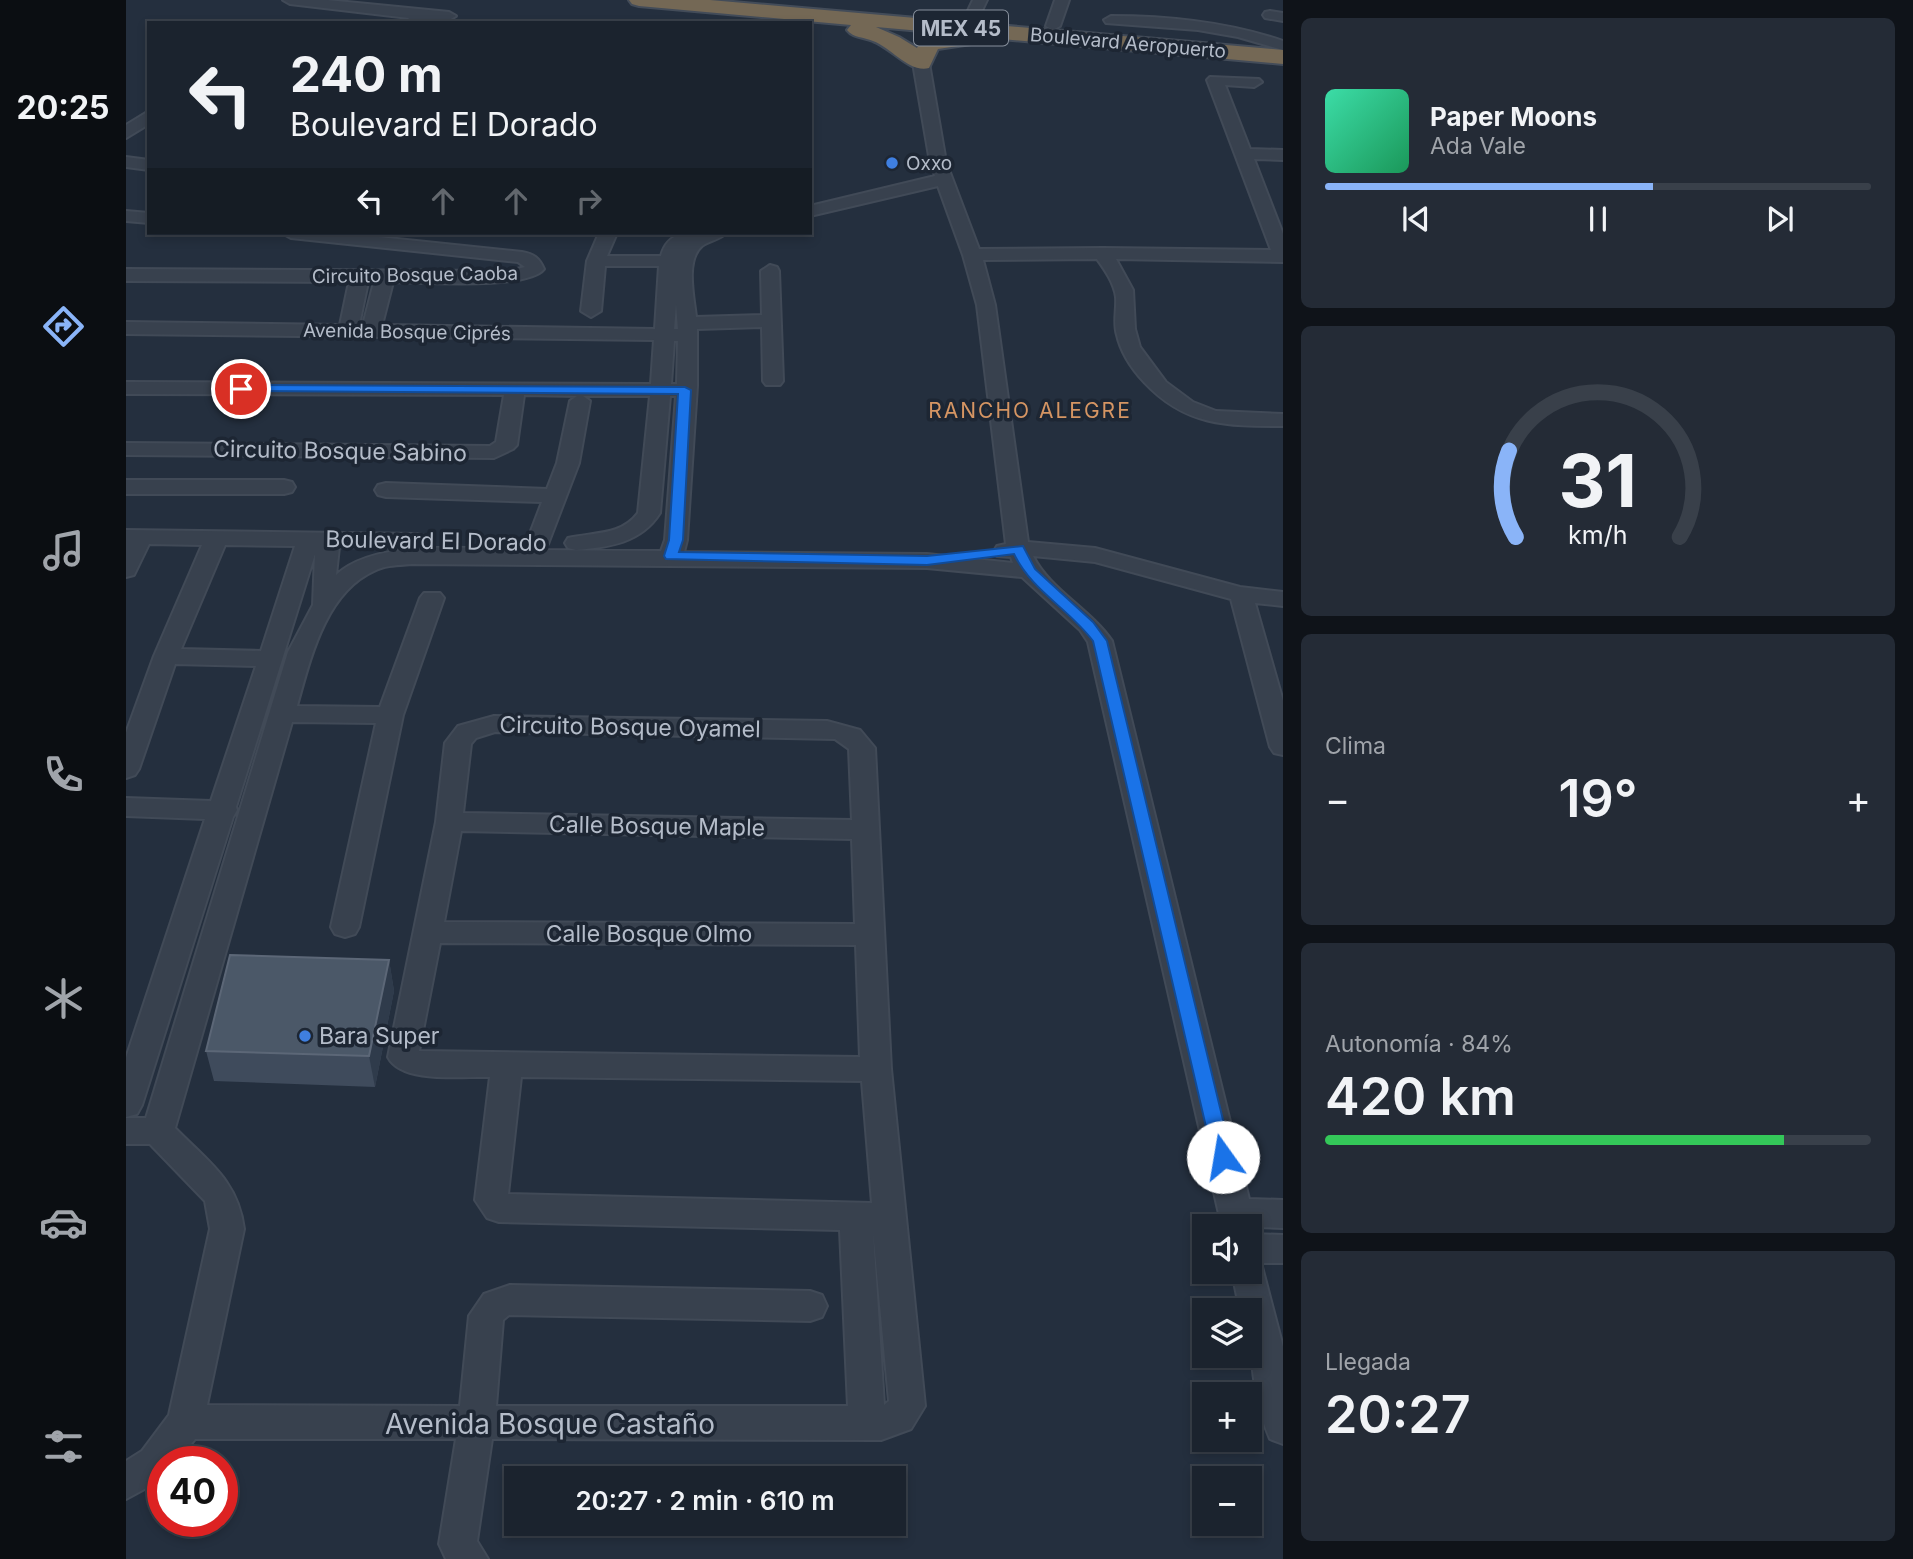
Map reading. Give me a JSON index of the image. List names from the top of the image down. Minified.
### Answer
{"streets":{"highway":["MEX 45","Boulevard Aeropuerto"],"street":["Circuito Bosque Caoba","Avenida Bosque Ciprés","Circuito Bosque Sabino","Boulevard El Dorado","Circuito Bosque Oyamel","Calle Bosque Maple","Calle Bosque Olmo","Avenida Bosque Castaño"]},"crossings":[["Avenida Bosque Ciprés","Boulevard El Dorado"],["Boulevard El Dorado","Avenida Bosque Castaño"],["Circuito Bosque Oyamel","Calle Bosque Maple"],["Circuito Bosque Oyamel","Calle Bosque Olmo"],["Circuito Bosque Oyamel","Avenida Bosque Castaño"]],"districts":["RANCHO ALEGRE"],"places":["Oxxo","Bara Super"],"page":{"tabs":"20:25","turn":["240 m","Boulevard El Dorado"],"song":["Paper Moons","Ada Vale"],"tile":["Clima",["Autonomía · 84%","420 km"],["Llegada","20:27"]],"heat":["−","19°","+"],"map_buttons":["+","−"],"limit":"40","trip":"20:27 · 2 min · 610 m","gauge":["31","km/h"]}}
